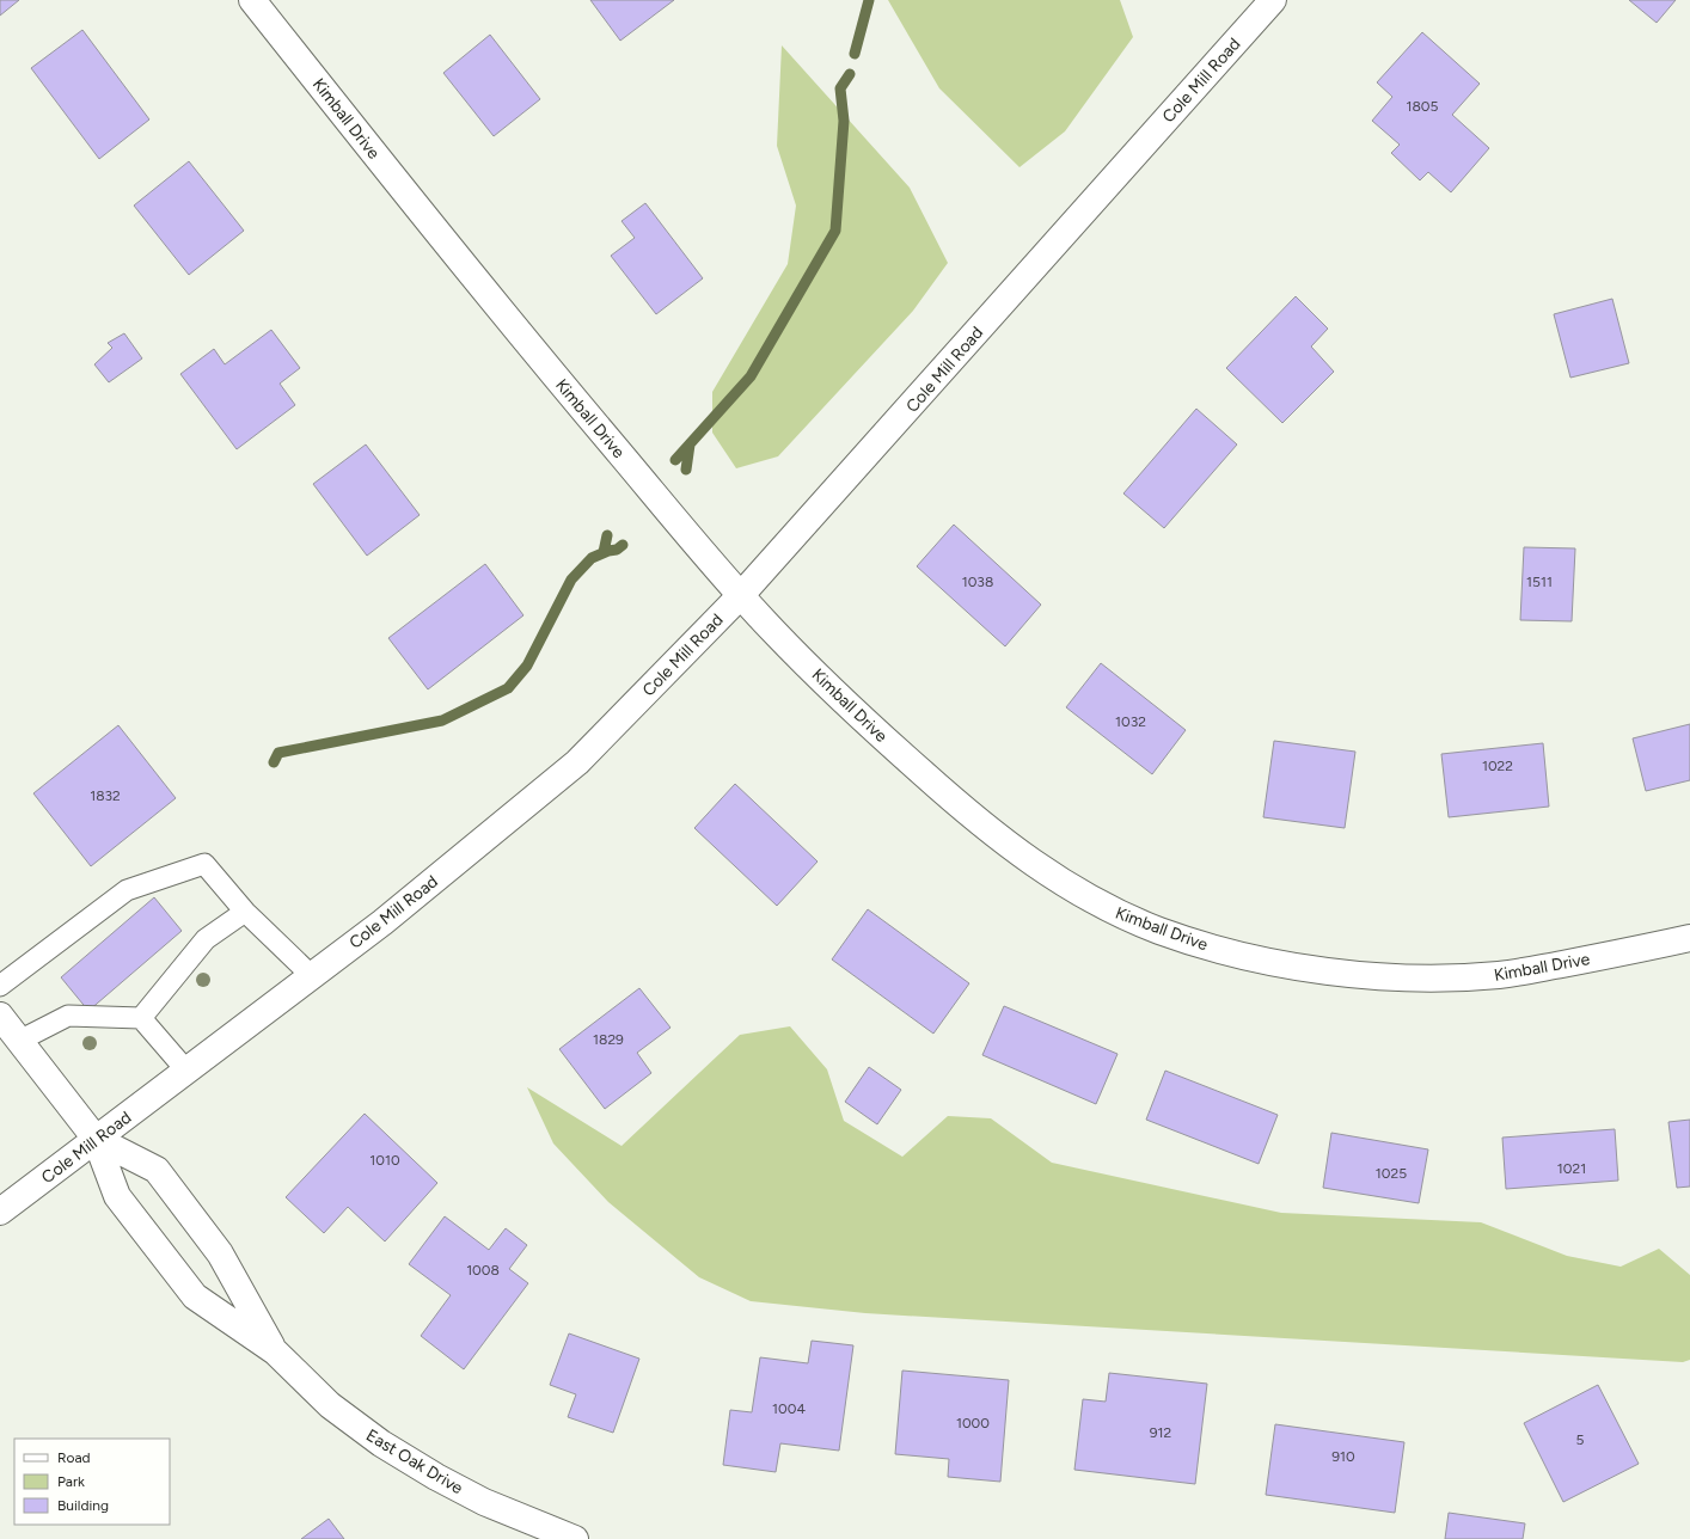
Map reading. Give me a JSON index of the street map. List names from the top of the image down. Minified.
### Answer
{"streets":{"street":["Cole Mill Road","Kimball Drive","East Oak Drive"]},"crossings":[["Cole Mill Road","Kimball Drive"],["Cole Mill Road","East Oak Drive"]],"house_numbers":["1805","1038","1511","1032","1022","1832","1829","1010","1021","1025","1008","1004","1000","912","5","910"],"legend":["Road","Park","Building"]}
